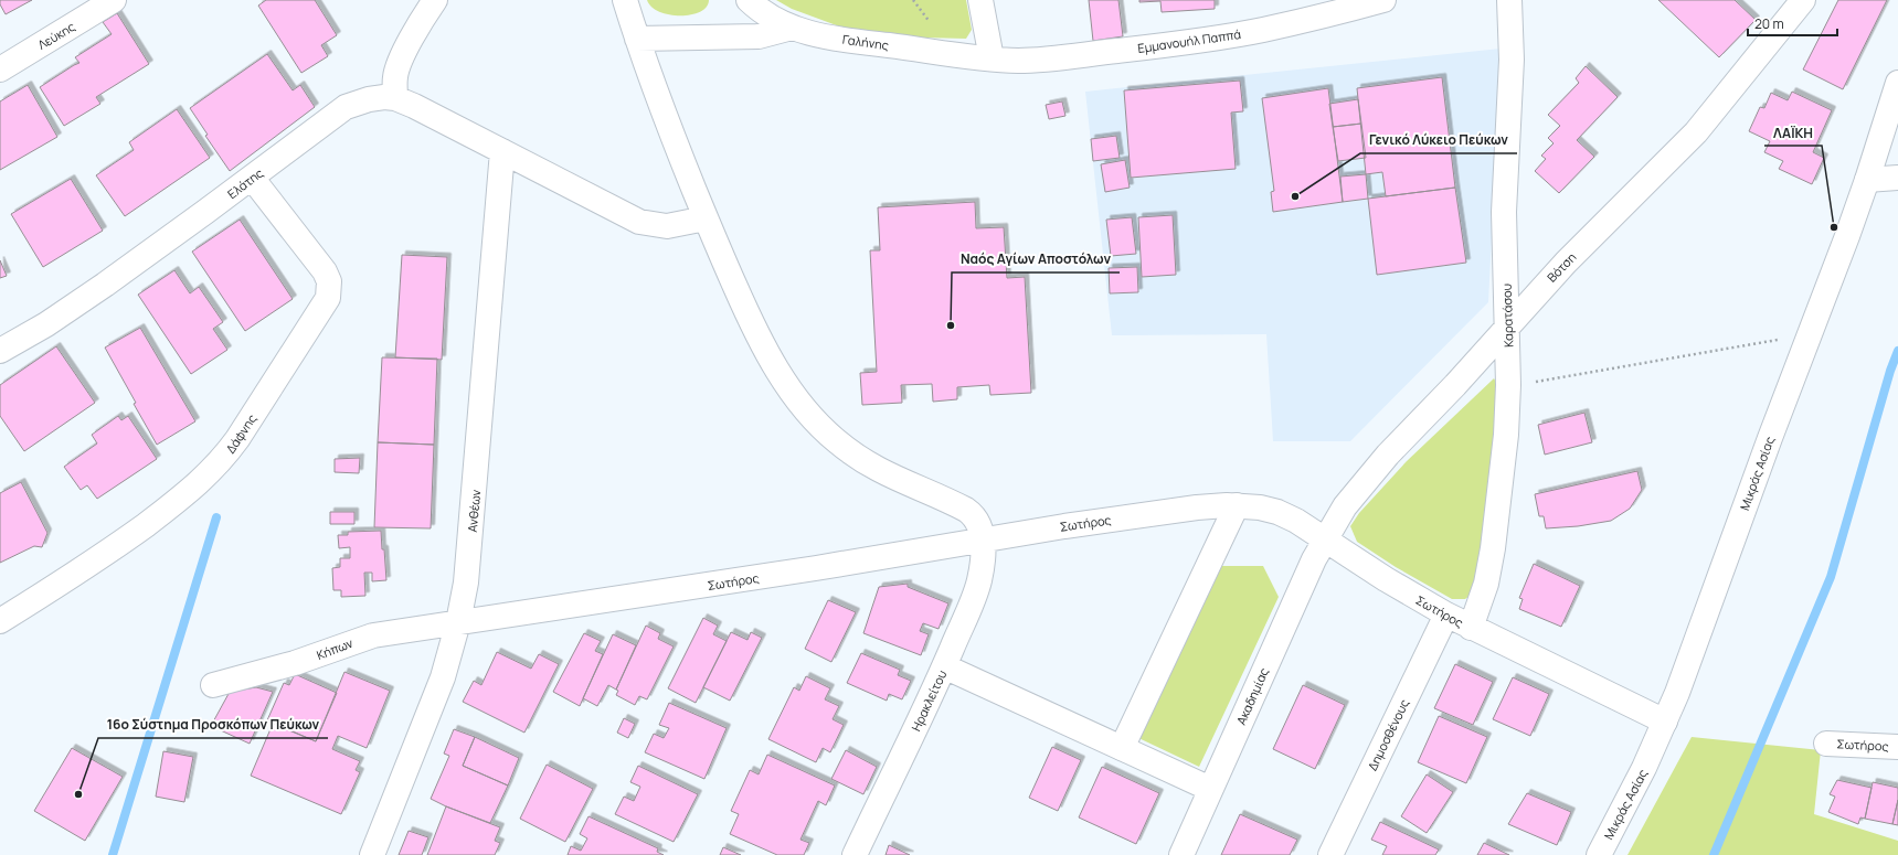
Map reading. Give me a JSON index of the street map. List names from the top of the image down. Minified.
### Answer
{"streets":{"street":["Λεύκης","Εμμανουήλ Παππά","Γαλήνης","Ελάτης","Βότση","Καρατάσου","Δάφνης","Μικράς Ασίας","Ανθέων","Σωτήρος","Κήπων","Ακαδημίας","Ηρακλείτου","Δημοσθένους"]},"crossings":[["Εμμανουήλ Παππά","Γαλήνης"],["Ελάτης","Δάφνης"],["Ελάτης","Ανθέων"],["Βότση","Καρατάσου"],["Βότση","Σωτήρος"],["Βότση","Ακαδημίας"],["Καρατάσου","Σωτήρος"],["Μικράς Ασίας","Σωτήρος"],["Ανθέων","Σωτήρος"],["Ανθέων","Κήπων"],["Σωτήρος","Κήπων"],["Σωτήρος","Ακαδημίας"],["Σωτήρος","Ηρακλείτου"],["Σωτήρος","Δημοσθένους"]],"places":["Γενικό Λύκειο Πεύκων","ΛΑΪΚΗ","Ναός Αγίων Αποστόλων","16ο Σύστημα Προσκόπων Πεύκων"],"scale_bar":"20 m"}
